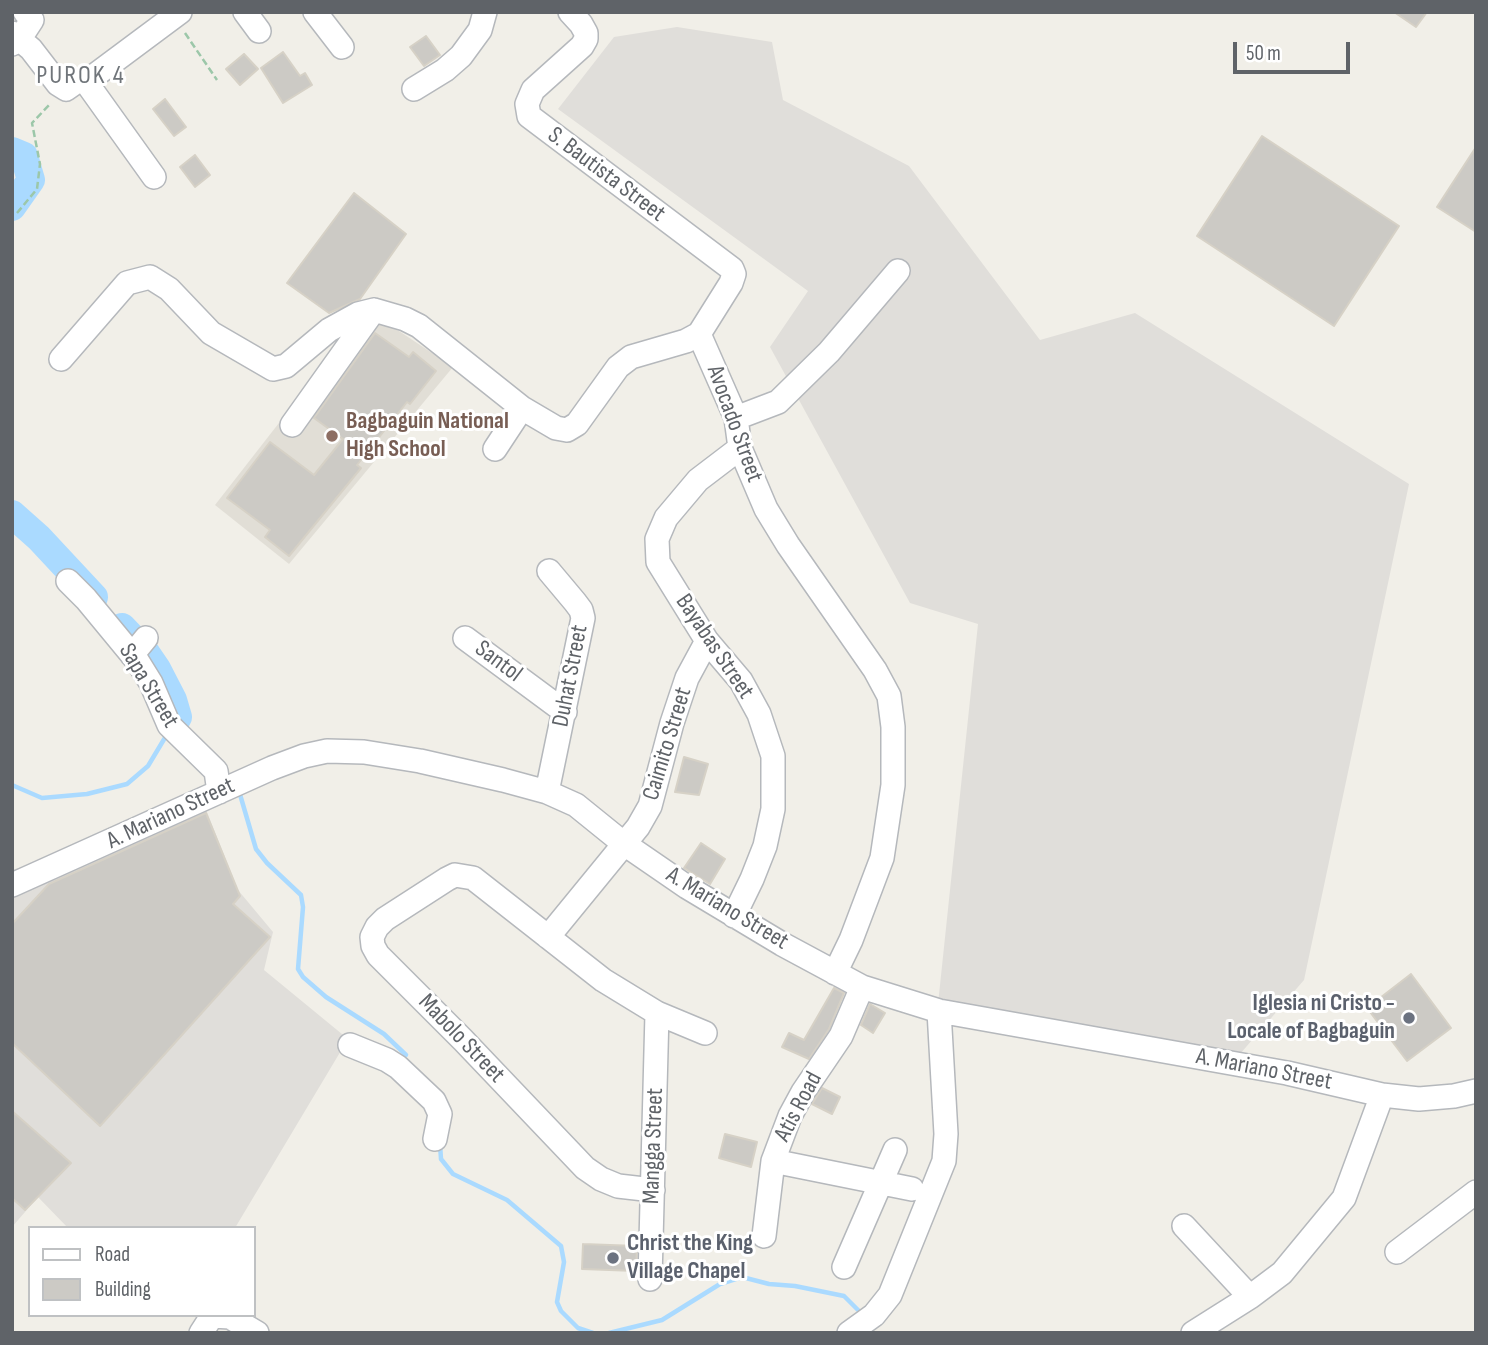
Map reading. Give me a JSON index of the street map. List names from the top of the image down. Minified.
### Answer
{"streets":{"street":["S. Bautista Street","Avocado Street","Bayabas Street","Santol","Duhat Street","Sapa Street","Caimito Street","A. Mariano Street","Mabolo Street","Atis Road","Mangga Street"]},"crossings":[["S. Bautista Street","Avocado Street"],["Avocado Street","Bayabas Street"],["Avocado Street","A. Mariano Street"],["Bayabas Street","Caimito Street"],["Bayabas Street","A. Mariano Street"],["Santol","Duhat Street"],["Duhat Street","A. Mariano Street"],["Sapa Street","A. Mariano Street"],["Caimito Street","A. Mariano Street"],["A. Mariano Street","Atis Road"],["Mabolo Street","Mangga Street"]],"districts":["PUROK 4"],"places":["Bagbaguin National High School","Iglesia ni Cristo - Locale of Bagbaguin","Christ the King Village Chapel"],"legend":["Road","Building"],"scale_bar":"50 m"}
